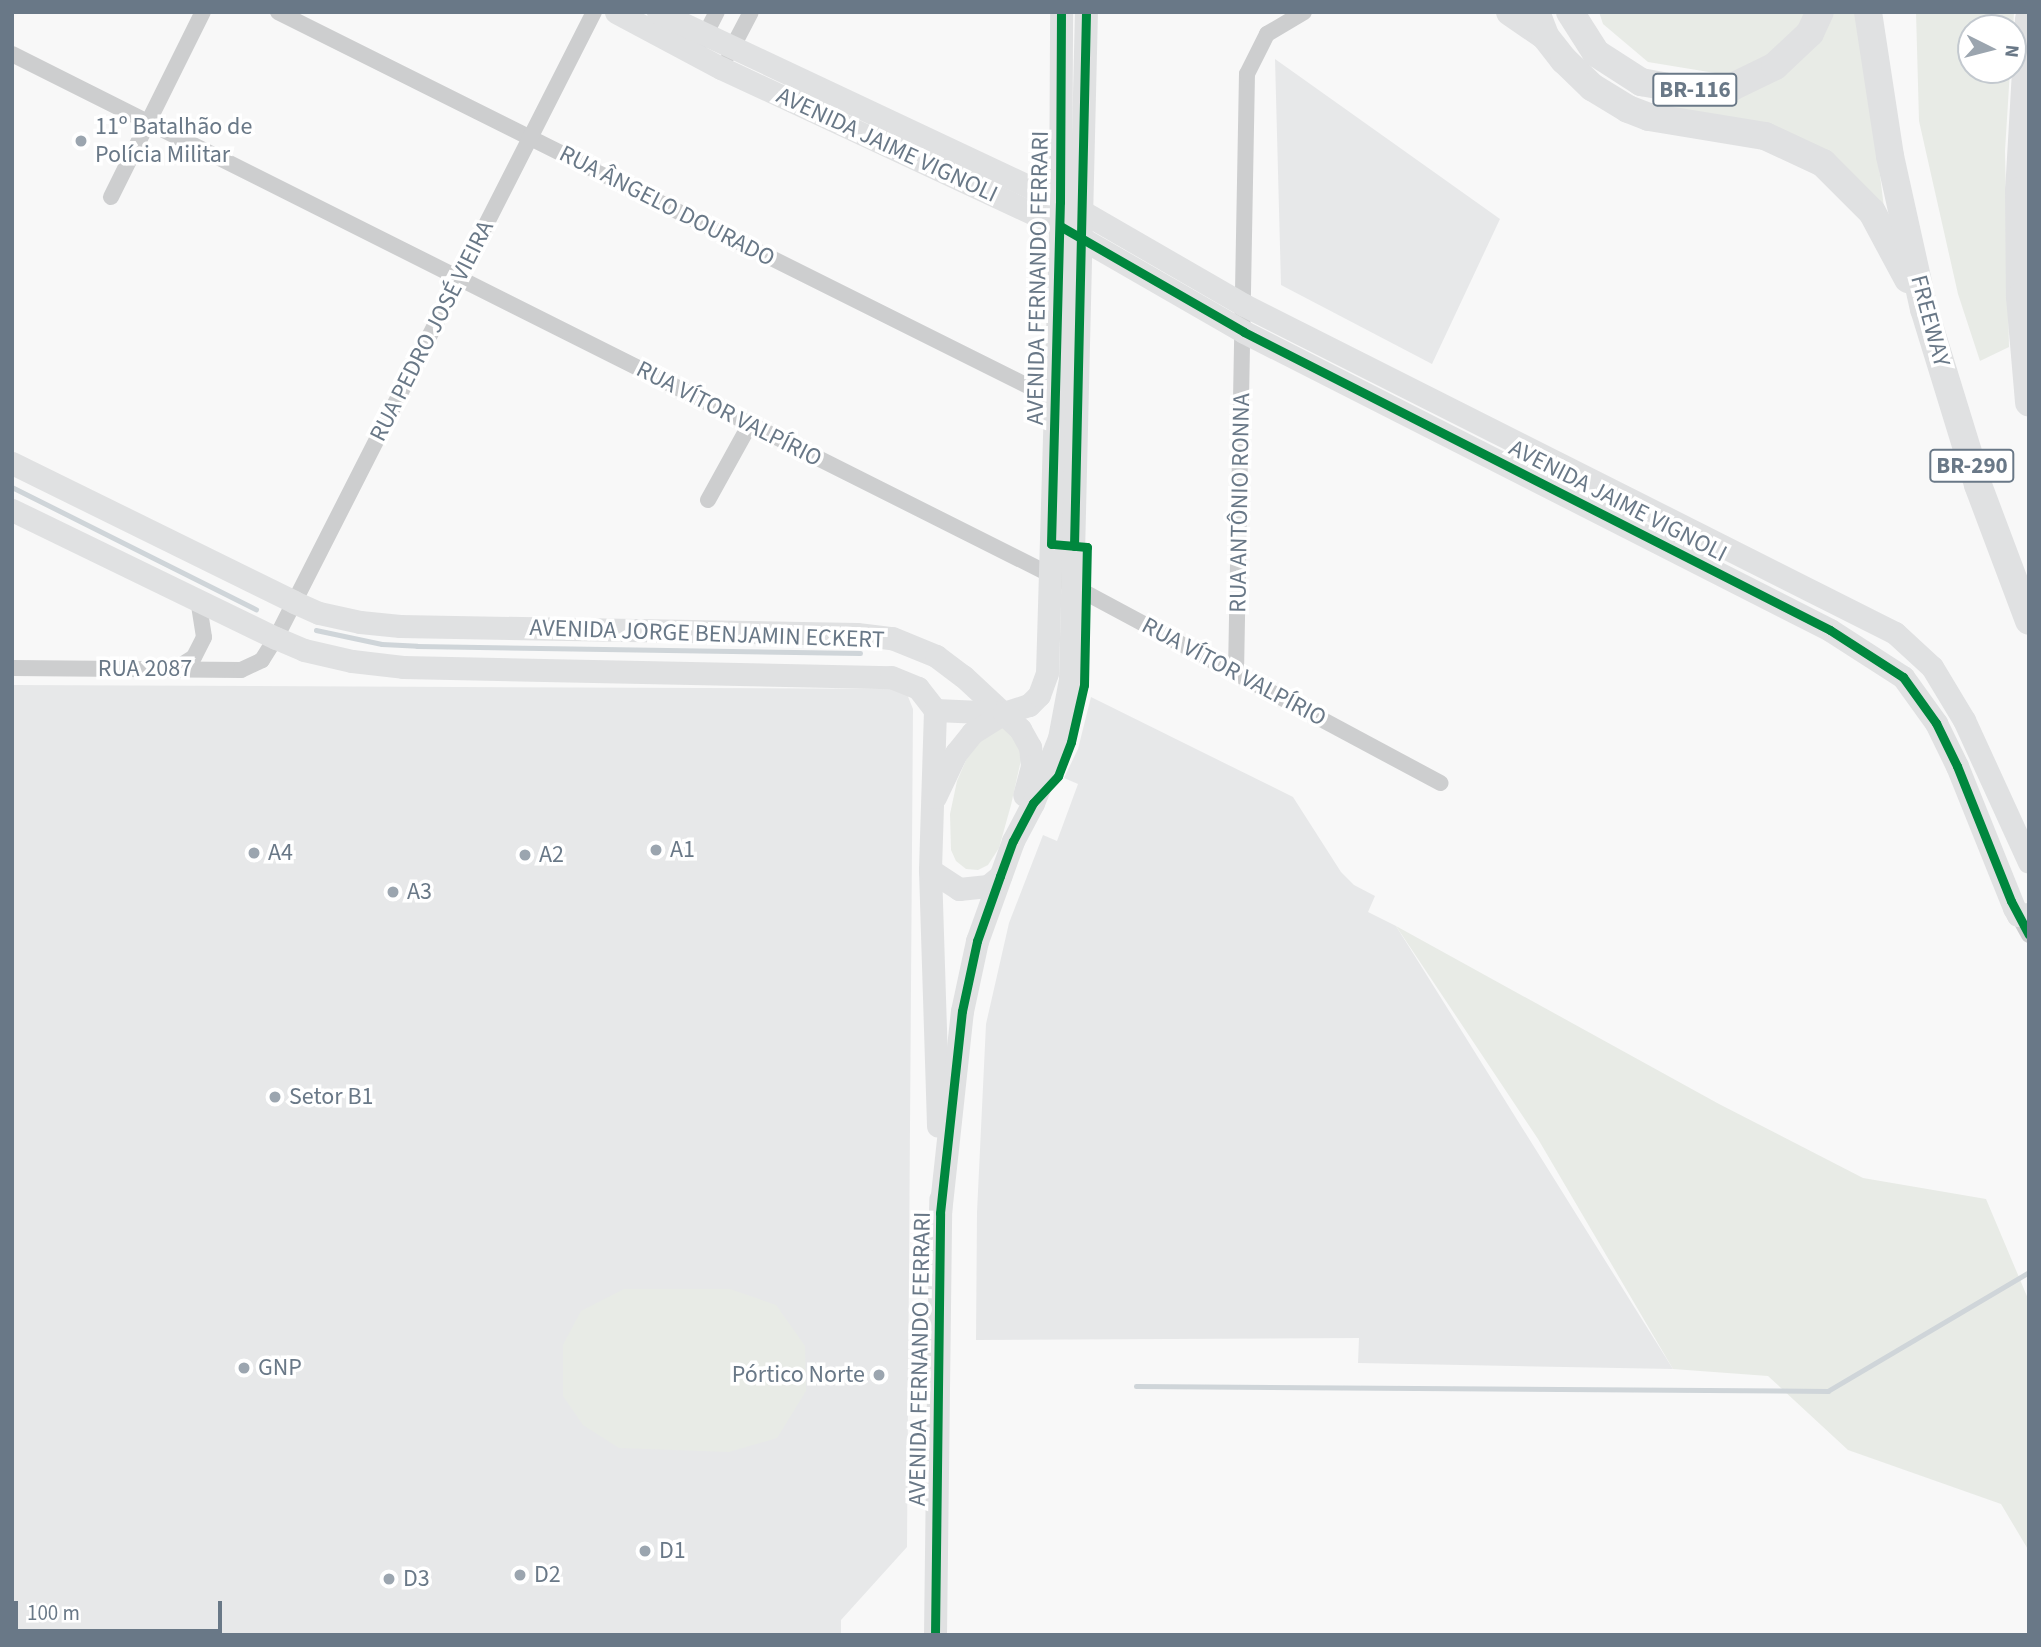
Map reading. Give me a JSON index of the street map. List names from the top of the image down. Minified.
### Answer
{"streets":{"highway":["BR-116","FREEWAY","BR-290"],"street":["AVENIDA JAIME VIGNOLI","RUA ÂNGELO DOURADO","AVENIDA FERNANDO FERRARI","RUA PEDRO JOSÉ VIEIRA","RUA VÍTOR VALPÍRIO","RUA ANTÔNIO RONNA","AVENIDA JORGE BENJAMIN ECKERT","RUA 2087"]},"crossings":[["AVENIDA JAIME VIGNOLI","AVENIDA FERNANDO FERRARI"],["AVENIDA JAIME VIGNOLI","RUA ANTÔNIO RONNA"],["RUA ÂNGELO DOURADO","AVENIDA FERNANDO FERRARI"],["RUA ÂNGELO DOURADO","RUA PEDRO JOSÉ VIEIRA"],["AVENIDA FERNANDO FERRARI","RUA VÍTOR VALPÍRIO"],["AVENIDA FERNANDO FERRARI","AVENIDA JORGE BENJAMIN ECKERT"],["RUA PEDRO JOSÉ VIEIRA","RUA VÍTOR VALPÍRIO"],["RUA PEDRO JOSÉ VIEIRA","AVENIDA JORGE BENJAMIN ECKERT"],["RUA PEDRO JOSÉ VIEIRA","RUA 2087"],["RUA VÍTOR VALPÍRIO","RUA ANTÔNIO RONNA"],["AVENIDA JORGE BENJAMIN ECKERT","RUA 2087"]],"places":["11º Batalhão de Polícia Militar","A1","A4","A2","A3","Setor B1","GNP","Pórtico Norte","D1","D2","D3"],"scale_bar":"100 m","north":"right"}
